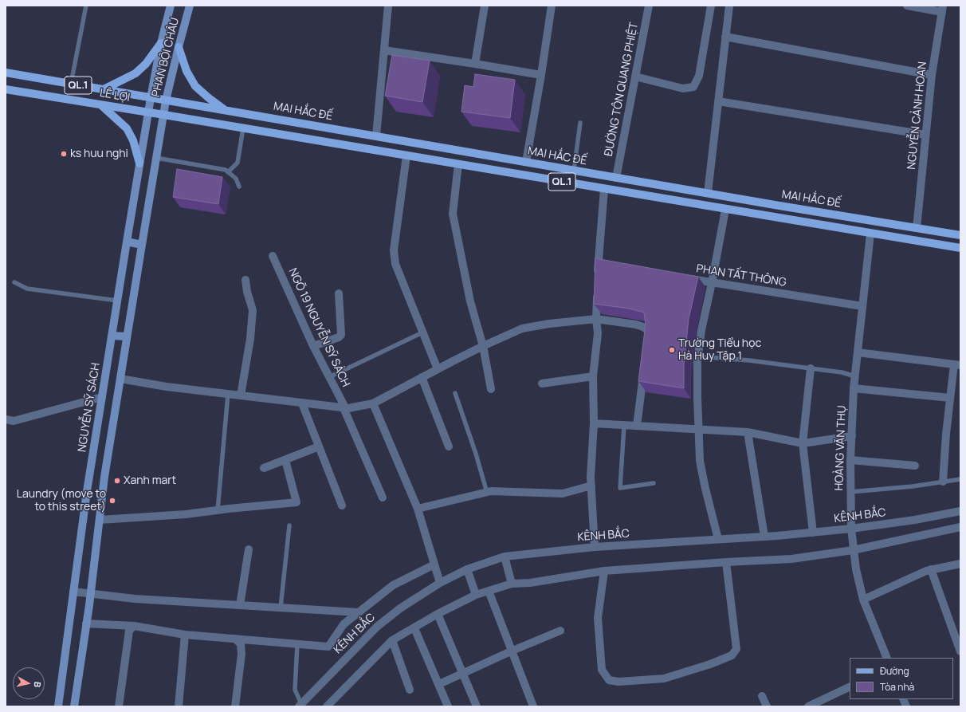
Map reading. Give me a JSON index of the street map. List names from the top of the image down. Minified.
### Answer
{"streets":{"main road":["PHAN BỘI CHÂU","QL.1","LÊ LỢI","MAI HẮC ĐẾ","NGUYỄN SỸ SÁCH"],"street":["ĐƯỜNG TÔN QUANG PHIỆT","NGUYỄN CẢNH HOAN","PHAN TẤT THÔNG","NGÕ 19 NGUYỄN SỸ SÁCH","HOÀNG VĂN THỤ","KÊNH BẮC"]},"crossings":[["PHAN BỘI CHÂU","QL.1"],["PHAN BỘI CHÂU","LÊ LỢI"],["PHAN BỘI CHÂU","MAI HẮC ĐẾ"],["PHAN BỘI CHÂU","NGUYỄN SỸ SÁCH"],["QL.1","LÊ LỢI"],["QL.1","HOÀNG VĂN THỤ"],["ĐƯỜNG TÔN QUANG PHIỆT","MAI HẮC ĐẾ"],["LÊ LỢI","MAI HẮC ĐẾ"],["LÊ LỢI","NGUYỄN SỸ SÁCH"],["MAI HẮC ĐẾ","NGUYỄN CẢNH HOAN"],["PHAN TẤT THÔNG","HOÀNG VĂN THỤ"],["HOÀNG VĂN THỤ","KÊNH BẮC"]],"places":["ks huu nghi","Trường Tiểu học Hà Huy Tập 1","Xanh mart","Laundry (move to to this street)"],"legend":["Đường","Tòa nhà"],"north":"right"}
